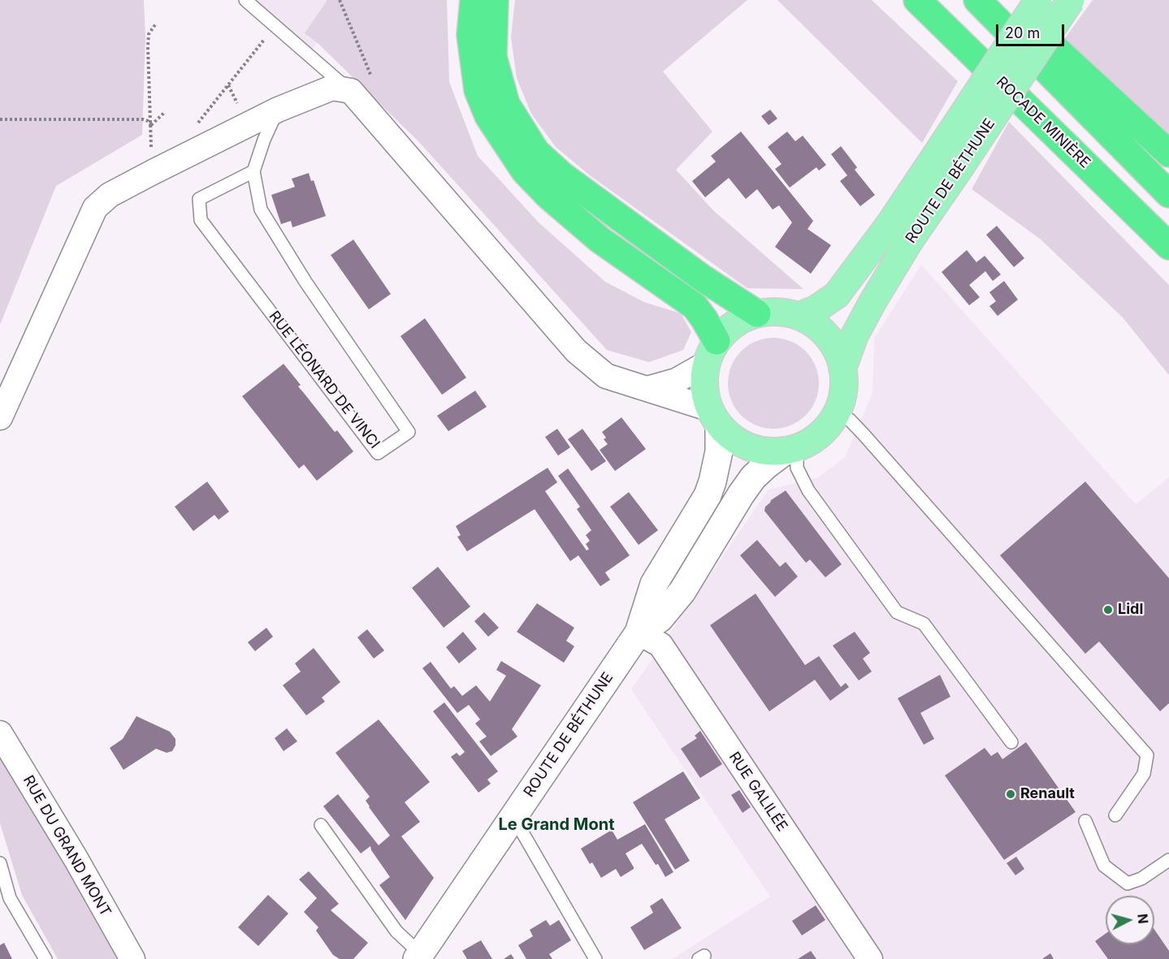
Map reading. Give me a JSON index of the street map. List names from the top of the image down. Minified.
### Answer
{"streets":{"highway":["ROCADE MINIÈRE"],"main road":["ROUTE DE BÉTHUNE"],"street":["RUE GALILÉE","RUE DU GRAND MONT"],"lane":["RUE LÉONARD DE VINCI"]},"crossings":[["ROUTE DE BÉTHUNE","RUE GALILÉE"]],"districts":["Le Grand Mont"],"places":["Lidl","Renault"],"scale_bar":"20 m","north":"right"}
